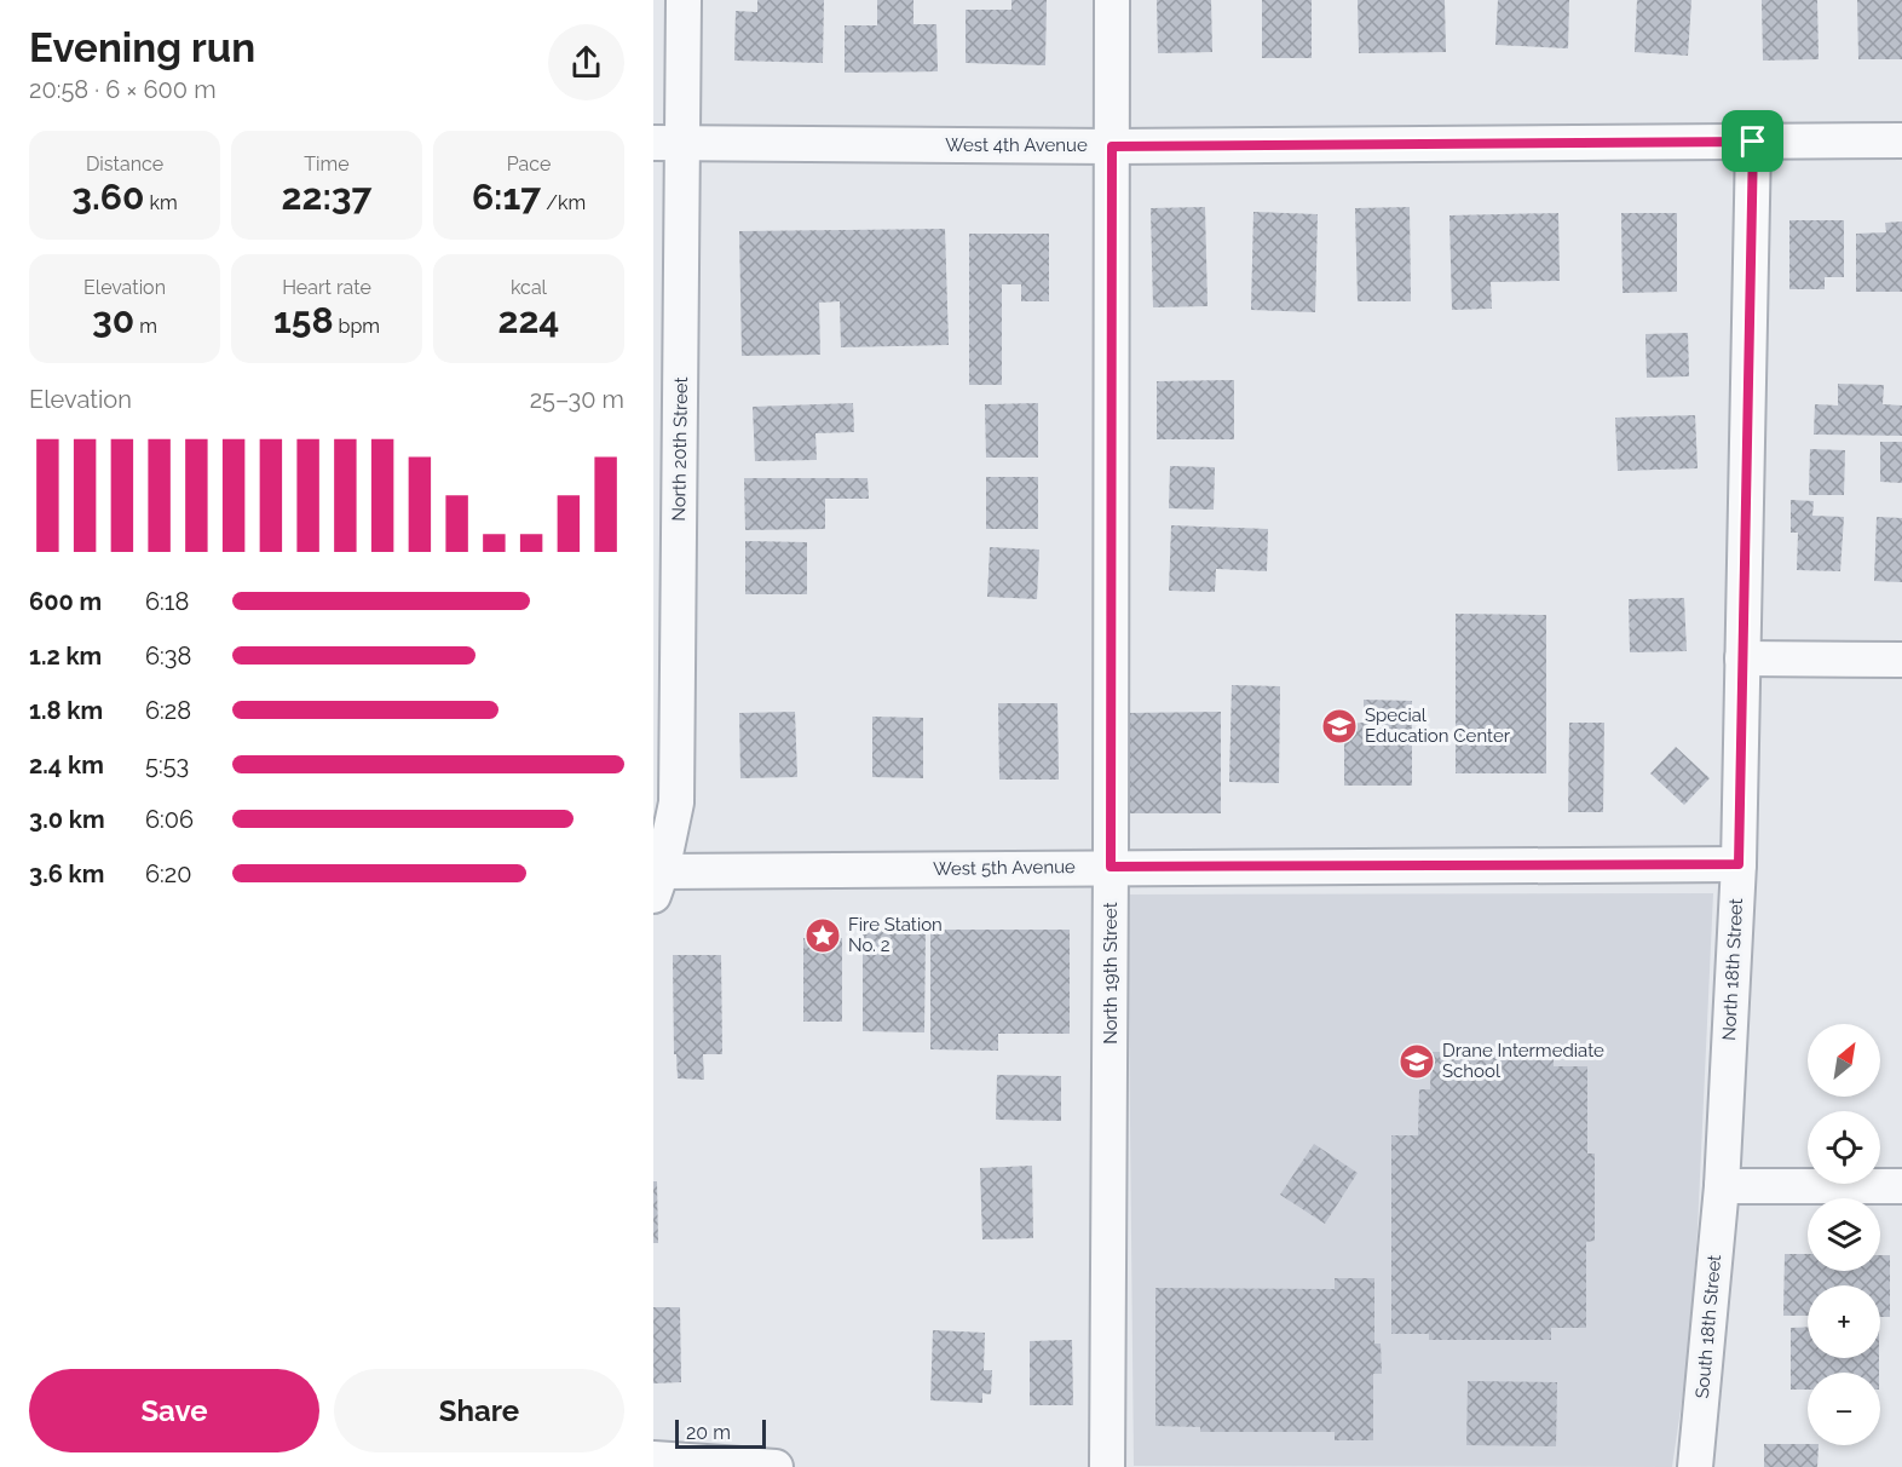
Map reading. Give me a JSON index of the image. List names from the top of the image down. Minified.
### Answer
{"streets":{"street":["West 4th Avenue","North 20th Street","West 5th Avenue","North 18th Street","North 19th Street","South 18th Street"]},"crossings":[["West 4th Avenue","North 20th Street"],["West 4th Avenue","North 18th Street"],["West 4th Avenue","North 19th Street"],["North 20th Street","West 5th Avenue"],["West 5th Avenue","North 18th Street"],["West 5th Avenue","North 19th Street"],["North 18th Street","South 18th Street"]],"places":{"school or university":["Special Education Center","Drane Intermediate School"],"place":["Fire Station No. 2"]},"scale_bar":"20 m","north":"top right","page":{"heading":["Evening run","20:58 · 6 × 600 m"],"stats":[["Distance","3.60 km"],["Time","22:37"],["Pace","6:17 /km"],["Elevation","30 m"],["Heart rate","158 bpm"],["kcal","224"]],"chart":["Elevation","25–30 m"],"list":[{"name":"600 m","note":"6:18"},{"name":"1.2 km","note":"6:38"},{"name":"1.8 km","note":"6:28"},{"name":"2.4 km","note":"5:53"},{"name":"3.0 km","note":"6:06"},{"name":"3.6 km","note":"6:20"}],"map_buttons":["+","−"],"buttons":["Save","Share"],"scale":"20 m"}}
